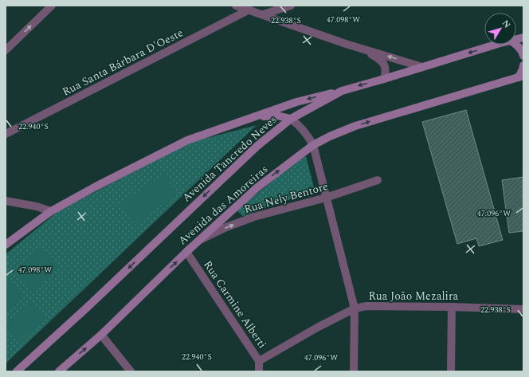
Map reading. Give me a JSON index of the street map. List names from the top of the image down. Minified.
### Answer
{"streets":{"main road":["Avenida Tancredo Neves","Avenida das Amoreiras"],"street":["Rua Santa Bárbara D'Oeste","Rua Nely Bentore","Rua João Mezalira","Rua Carmine Alberti"]},"crossings":[["Rua Nely Bentore","Avenida das Amoreiras"],["Avenida das Amoreiras","Rua Carmine Alberti"],["Rua João Mezalira","Rua Carmine Alberti"]],"one_way":["Rua Nely Bentore","Avenida das Amoreiras"],"north":"top right","coordinates":["47.098°W","22.938°S","22.940°S","47.096°W"]}
